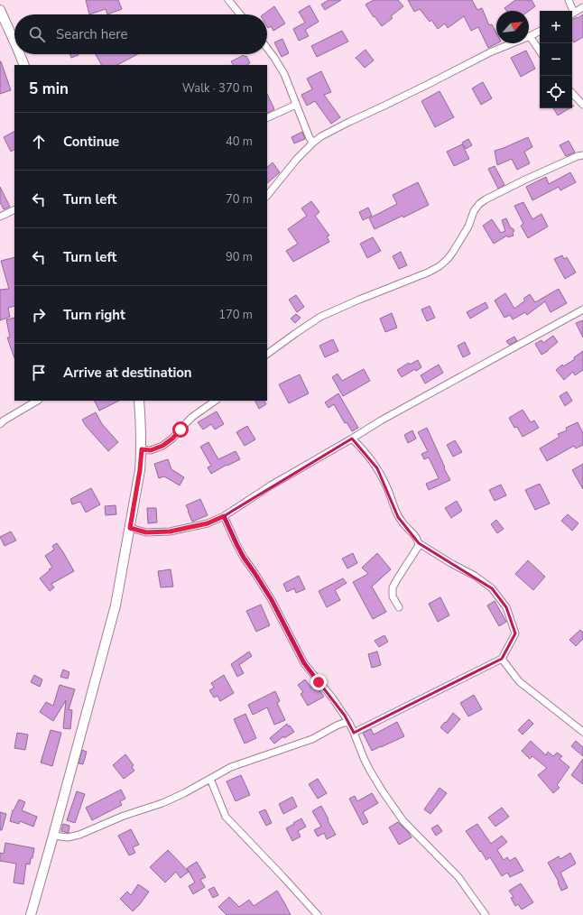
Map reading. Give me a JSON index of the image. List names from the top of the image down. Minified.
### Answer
{"north":"top right","page":{"map_buttons":["+","−"],"search":"Search here","heading":["5 min","Walk · 370 m"],"list":[["Continue","40 m"],["Turn left","70 m"],["Turn left","90 m"],["Turn right","170 m"],"Arrive at destination"]}}
